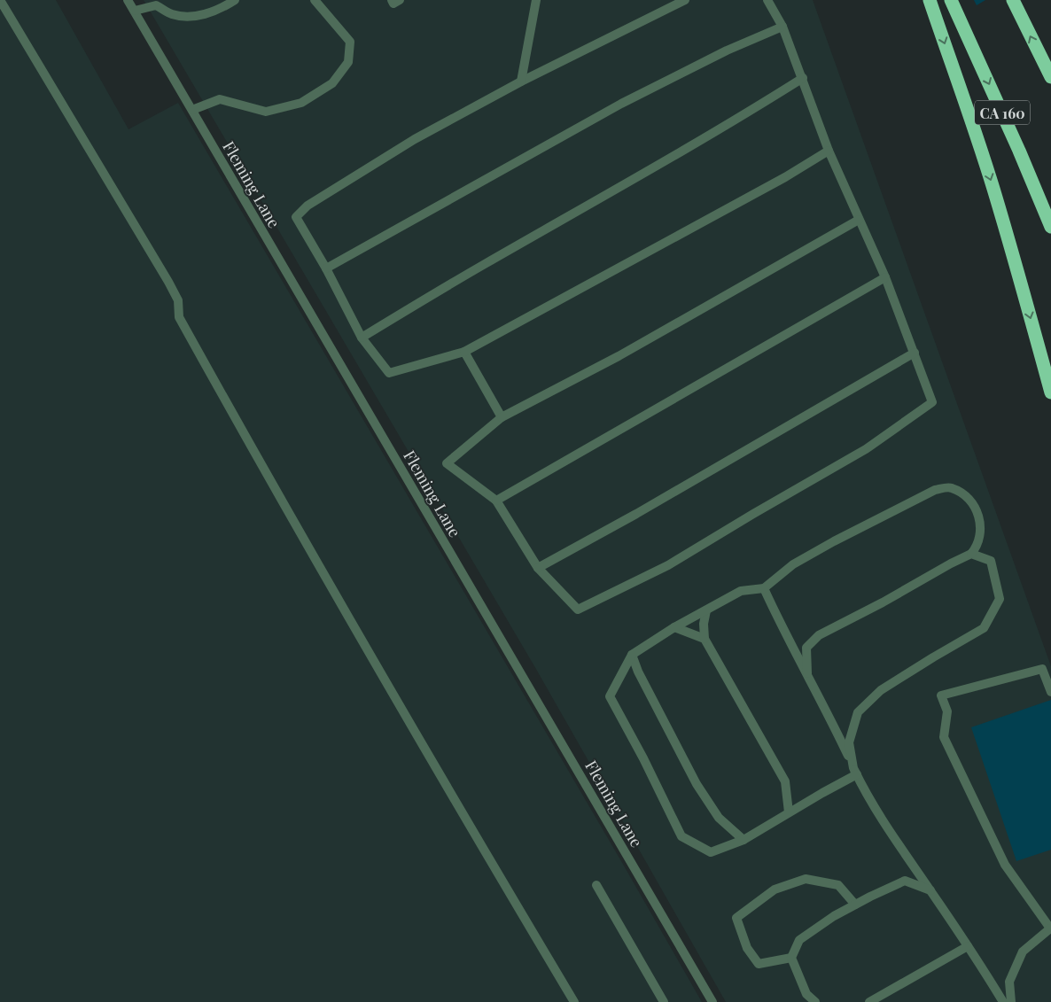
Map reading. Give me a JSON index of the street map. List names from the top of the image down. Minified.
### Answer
{"streets":{"highway":["CA 160"],"lane":["Fleming Lane"]}}
